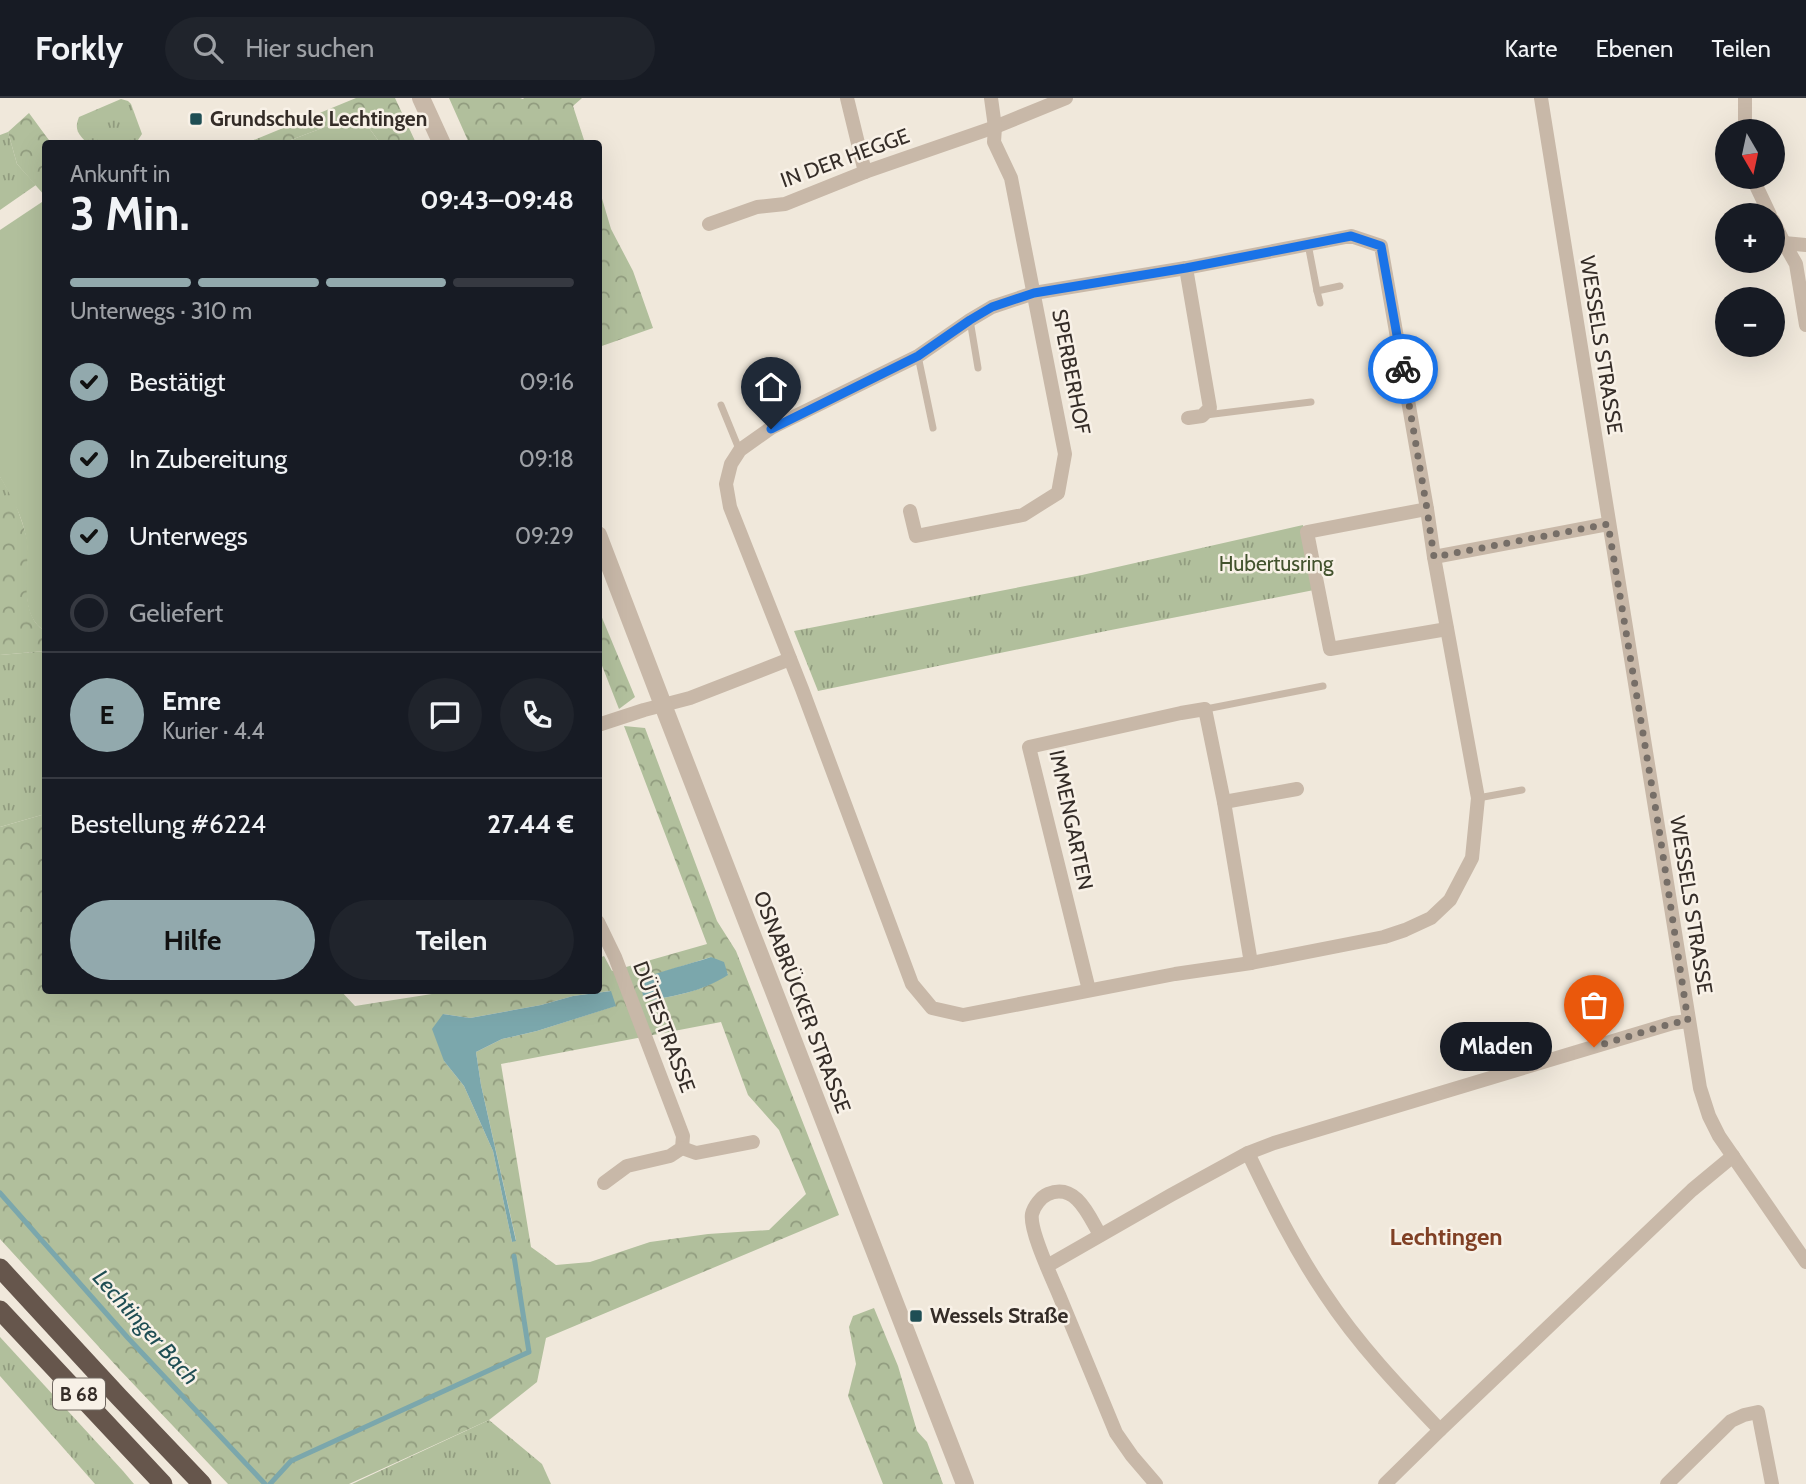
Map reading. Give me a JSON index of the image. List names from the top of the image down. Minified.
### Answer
{"streets":{"highway":["B 68"],"street":["IN DER HEGGE","WESSELS STRASSE","SPERBERHOF","IMMENGARTEN","OSNABRÜCKER STRASSE","DÜTESTRASSE"]},"districts":["Lechtingen"],"water":["Lechtinger Bach"],"parks":["Hubertusring"],"places":{"transit":["Grundschule Lechtingen","Wessels Straße"],"other":["Mladen"]},"north":"bottom","page":{"header":"Forkly","search":"Hier suchen","nav":["Karte","Ebenen","Teilen"],"map_buttons":["+","−"],"heading":["3 Min.","Ankunft in","09:43–09:48"],"panel":["Emre","Kurier · 4.4","Bestellung #6224","27.44 €"],"bar":"Unterwegs · 310 m","list":[["Bestätigt","09:16"],["In Zubereitung","09:18"],["Unterwegs","09:29"],"Geliefert"],"round":"E","buttons":["Hilfe","Teilen"],"bubble":"Mladen"}}
